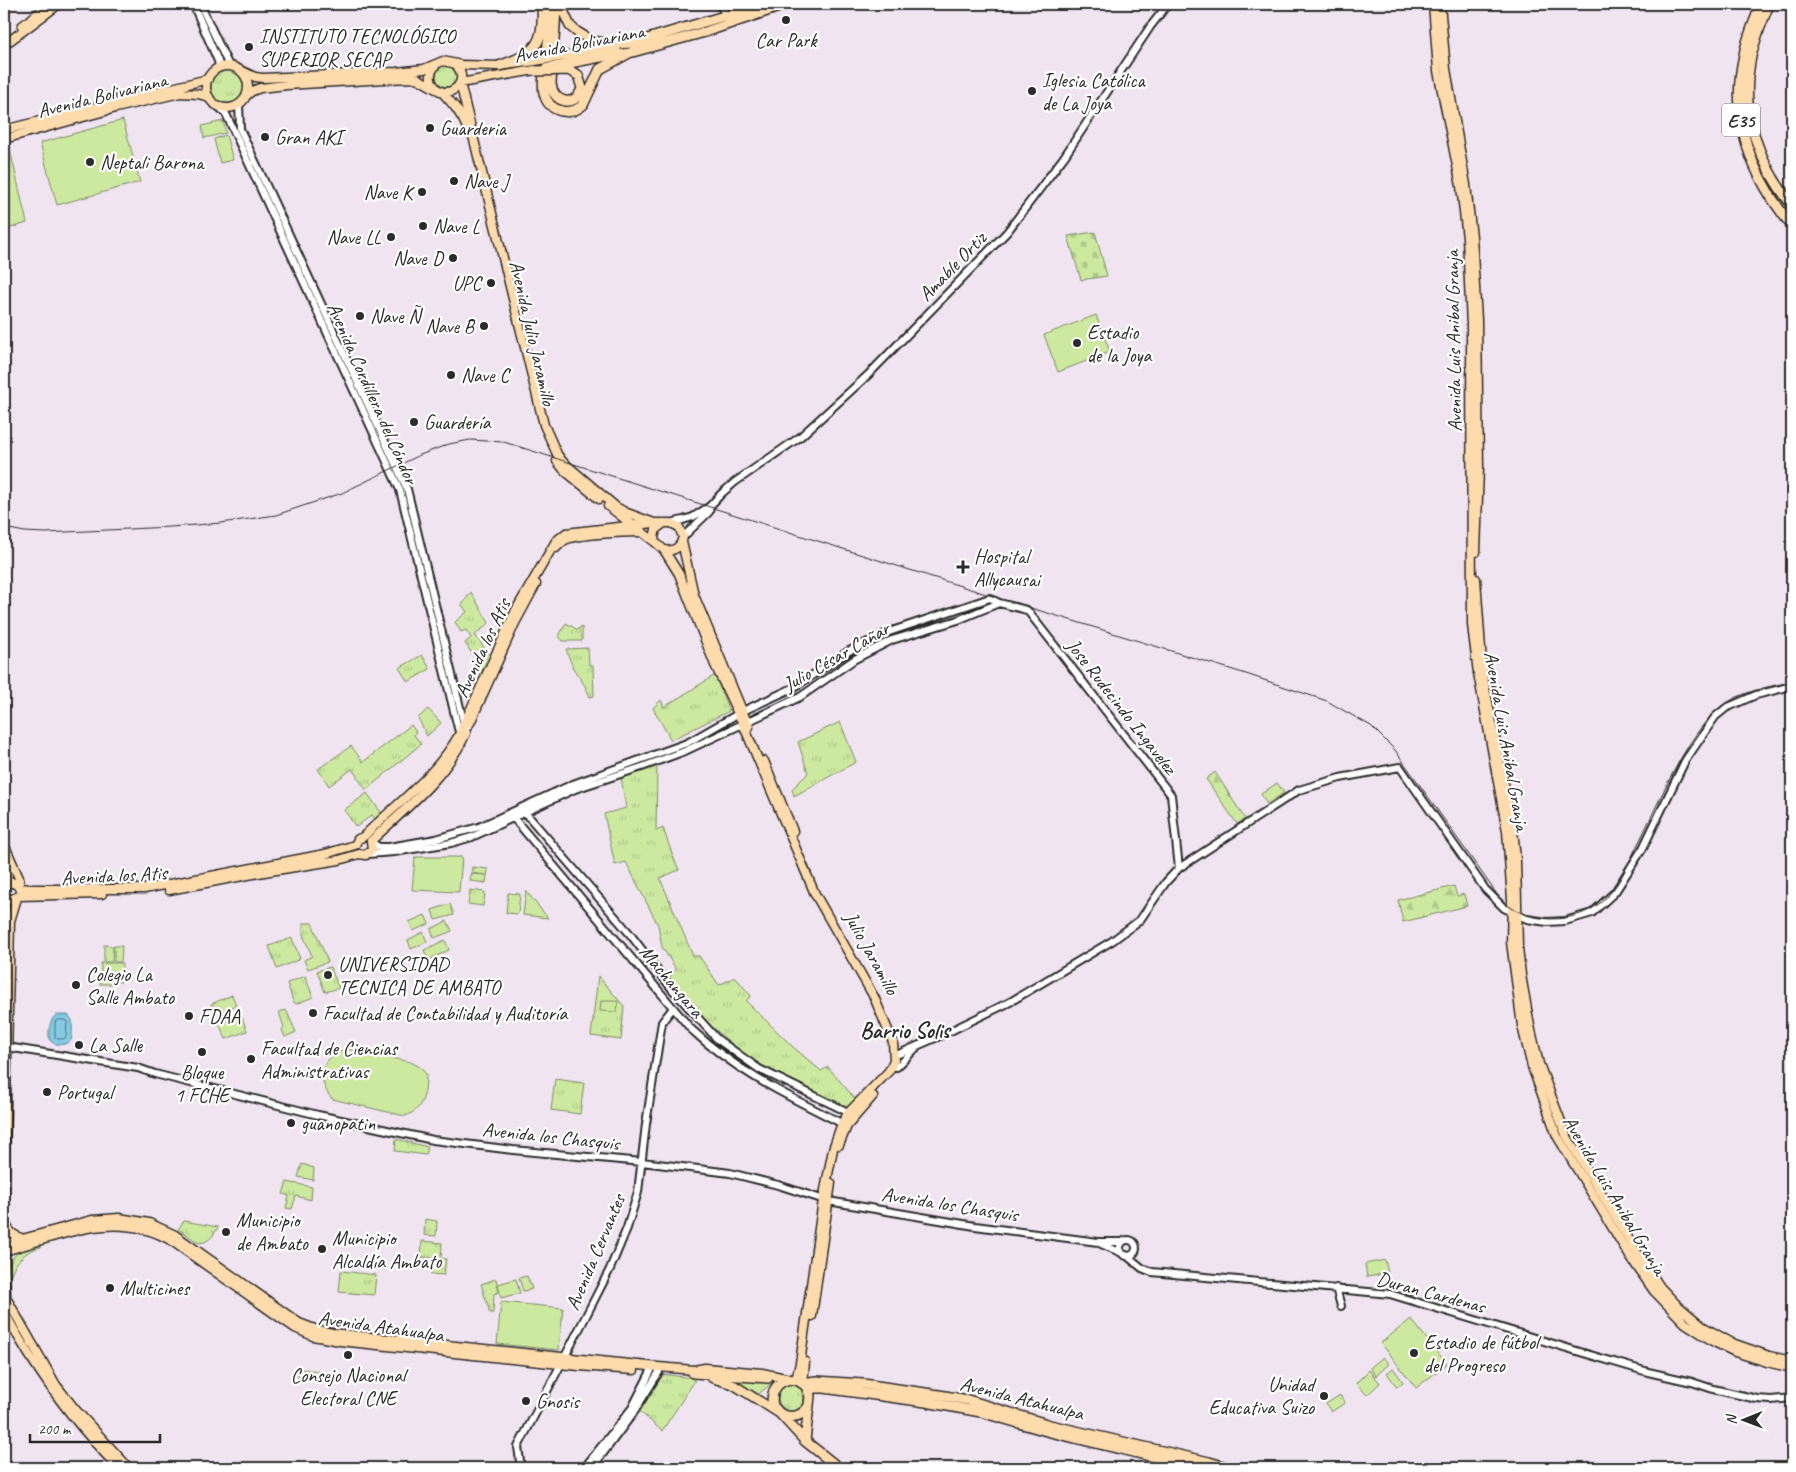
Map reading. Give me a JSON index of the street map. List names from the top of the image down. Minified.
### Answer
{"streets":{"highway":["Avenida Bolivariana","E35","Avenida Atahualpa"],"main road":["Avenida Julio Jaramillo","Avenida Luis Anibal Granja","Avenida los Atis","Julio Jaramillo"],"street":["Amable Ortiz","Avenida Cordillera del Cóndor","Julio César Cañar","Jose Rudecindo Ingavelez","Machangara","Avenida los Chasquis","Avenida Cervantes","Duran Cardenas"]},"crossings":[["Avenida Bolivariana","Avenida Julio Jaramillo"],["Avenida Bolivariana","Avenida Cordillera del Cóndor"],["Amable Ortiz","Avenida Julio Jaramillo"],["Amable Ortiz","Julio Jaramillo"],["Avenida Julio Jaramillo","Avenida los Atis"],["Avenida Julio Jaramillo","Julio Jaramillo"],["Avenida Cordillera del Cóndor","Avenida los Atis"],["Avenida los Atis","Julio César Cañar"],["Avenida los Atis","Julio Jaramillo"],["Avenida los Atis","Machangara"],["Julio César Cañar","Jose Rudecindo Ingavelez"],["Julio César Cañar","Julio Jaramillo"],["Julio Jaramillo","Machangara"],["Julio Jaramillo","Avenida los Chasquis"],["Julio Jaramillo","Avenida Atahualpa"],["Machangara","Avenida Cervantes"],["Avenida los Chasquis","Avenida Cervantes"],["Avenida los Chasquis","Duran Cardenas"],["Avenida Cervantes","Avenida Atahualpa"]],"districts":["Barrio Solis"],"places":{"other":["Car Park","INSTITUTO TECNOLÓGICO SUPERIOR SECAP","Iglesia Católica de La Joya","Guarderia","Gran AKI","Neptali Barona","Nave J","Nave K","Nave L","Nave LL","Nave D","UPC","Nave Ñ","Nave B","Estadio de la Joya","Nave C","Guardería","UNIVERSIDAD TECNICA DE AMBATO","Colegio La Salle Ambato","Facultad de Contabilidad y Auditoría","FDAA","La Salle","Bloque 1 FCHE","Facultad de Ciencias Administrativas","Portugal","guanopatin","Municipio de Ambato","Municipio Alcaldía Ambato","Multicines","Estadio de fútbol del Progreso","Consejo Nacional Electoral CNE","Unidad Educativa Suizo","Gnosis"],"health":["Hospital Allycausai"]},"scale_bar":"200 m","north":"left"}
